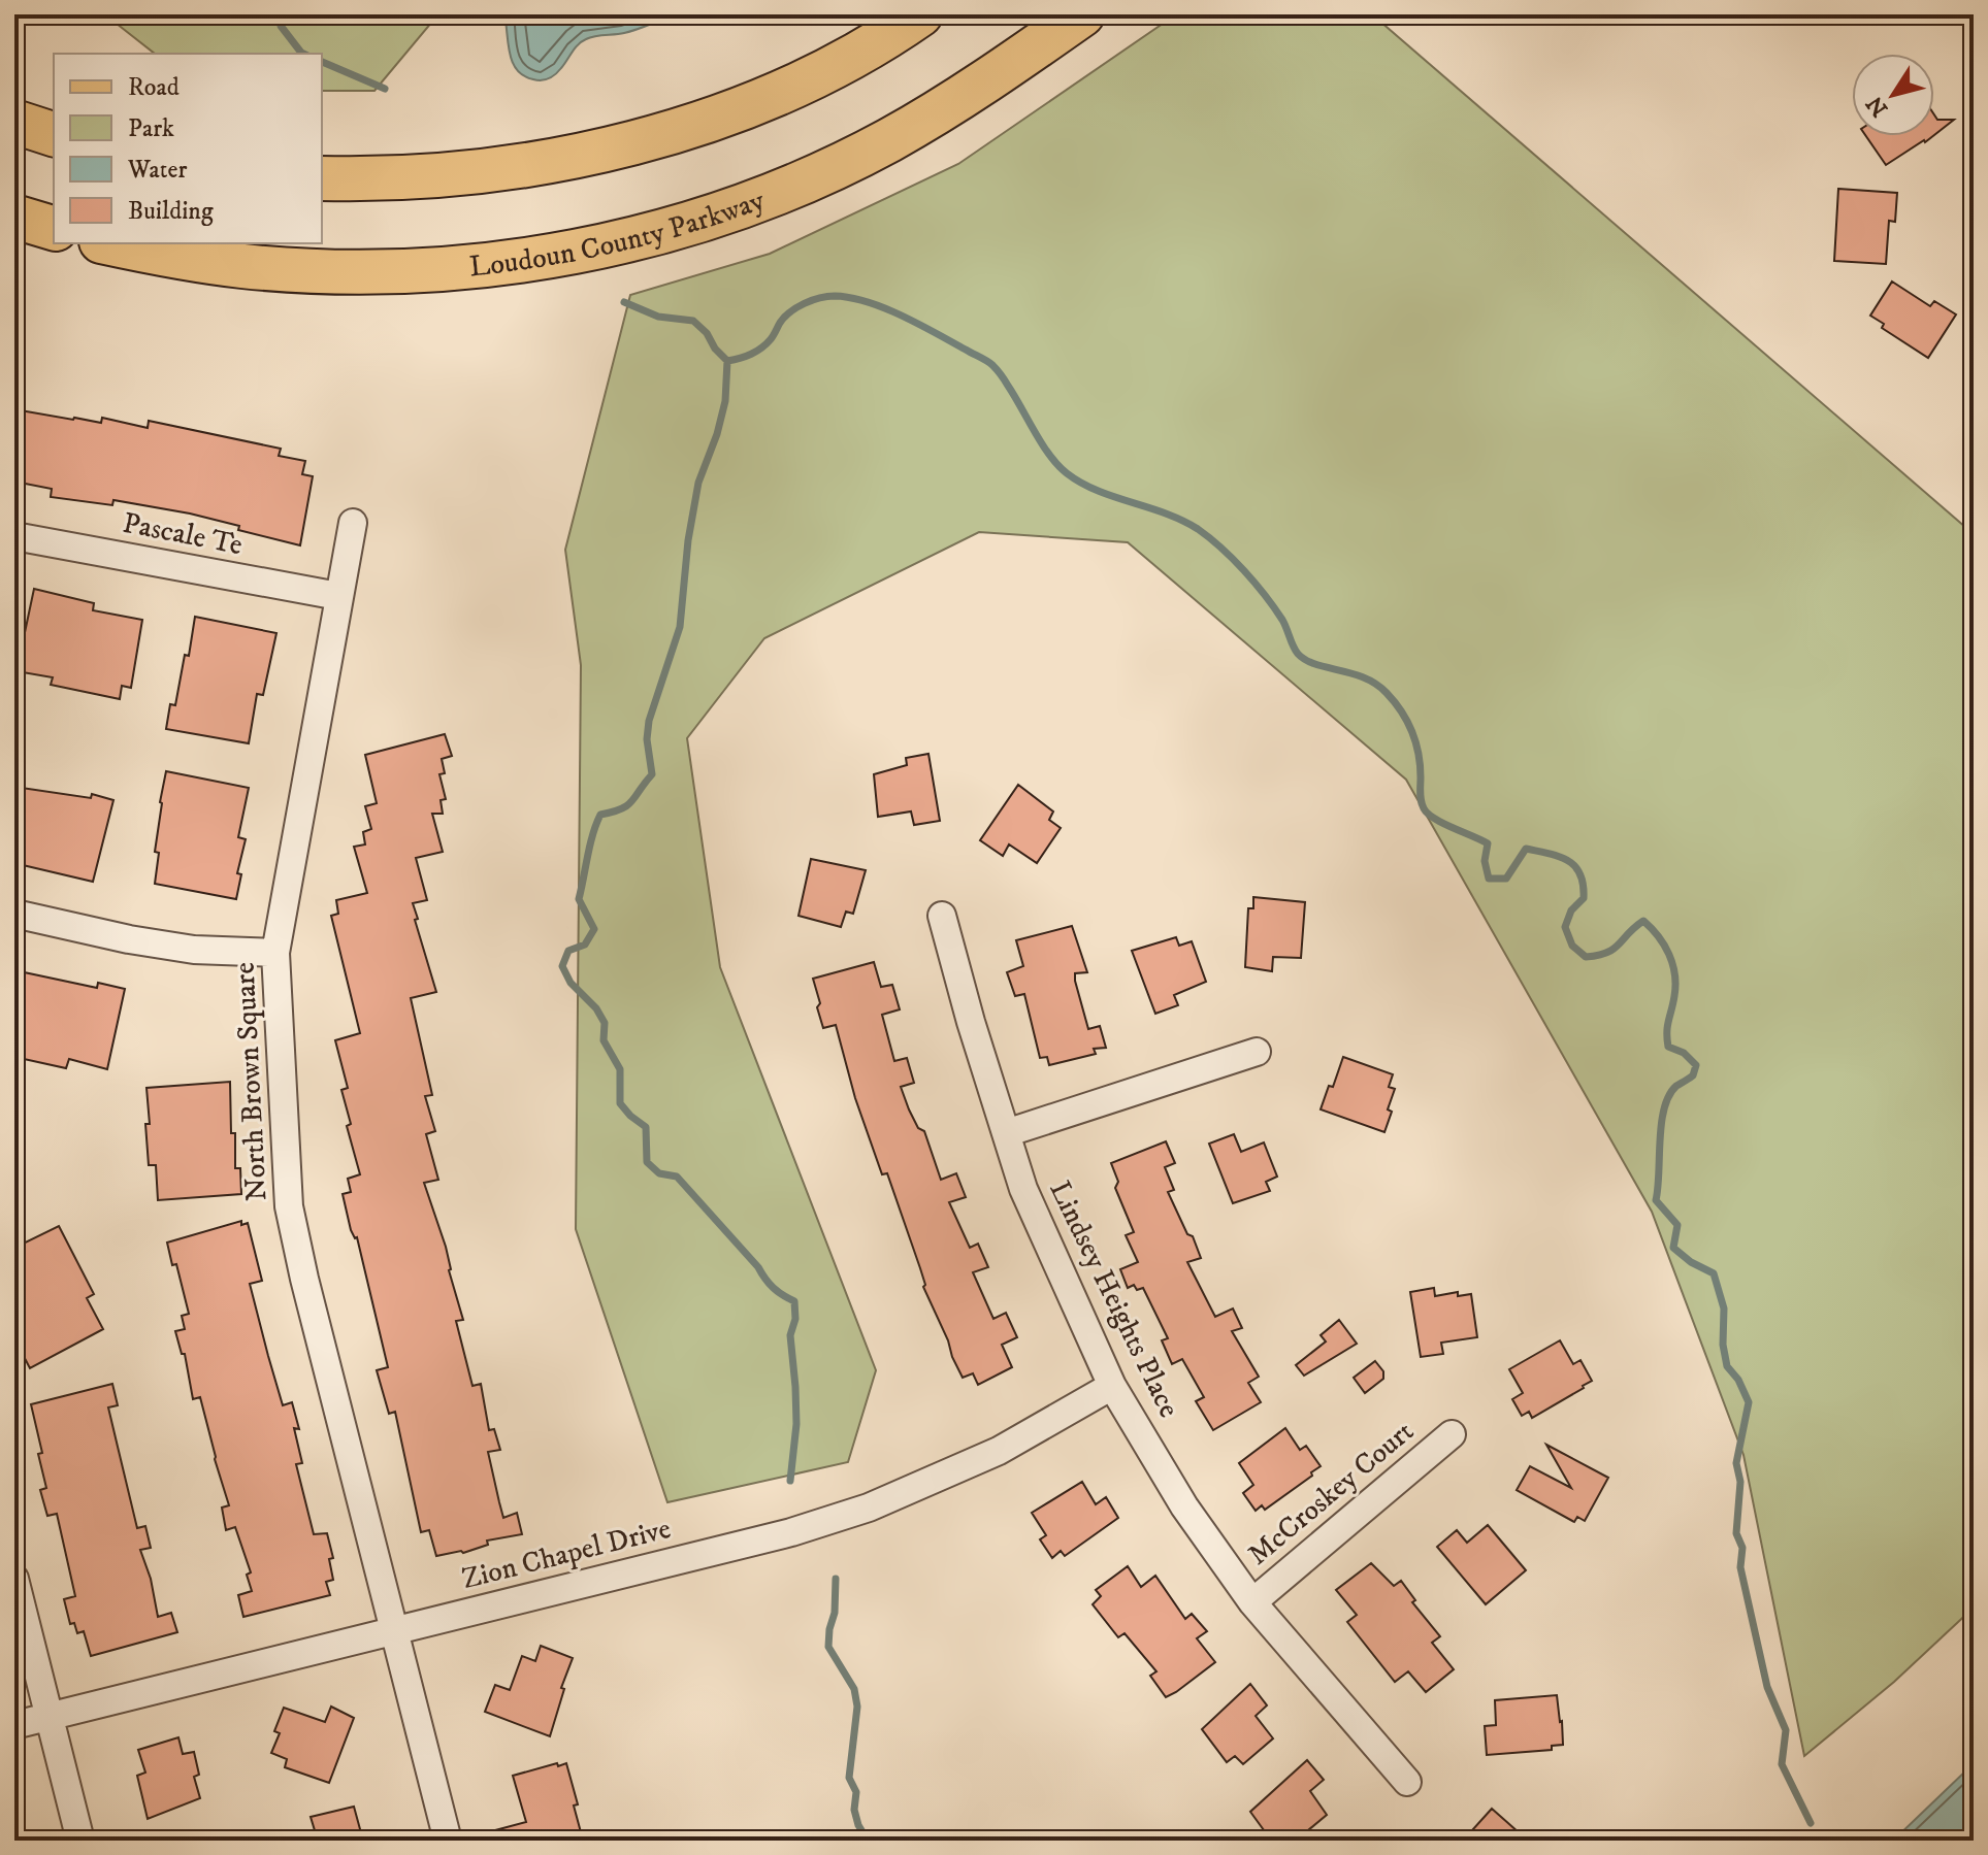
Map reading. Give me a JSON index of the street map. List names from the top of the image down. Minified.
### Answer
{"streets":{"main road":["Loudoun County Parkway"],"street":["Pascale Te","North Brown Square","Lindsey Heights Place","McCroskey Court","Zion Chapel Drive"]},"crossings":[["Pascale Te","North Brown Square"],["North Brown Square","Zion Chapel Drive"],["Lindsey Heights Place","McCroskey Court"],["Lindsey Heights Place","Zion Chapel Drive"]],"legend":["Road","Park","Water","Building"],"north":"bottom left"}
